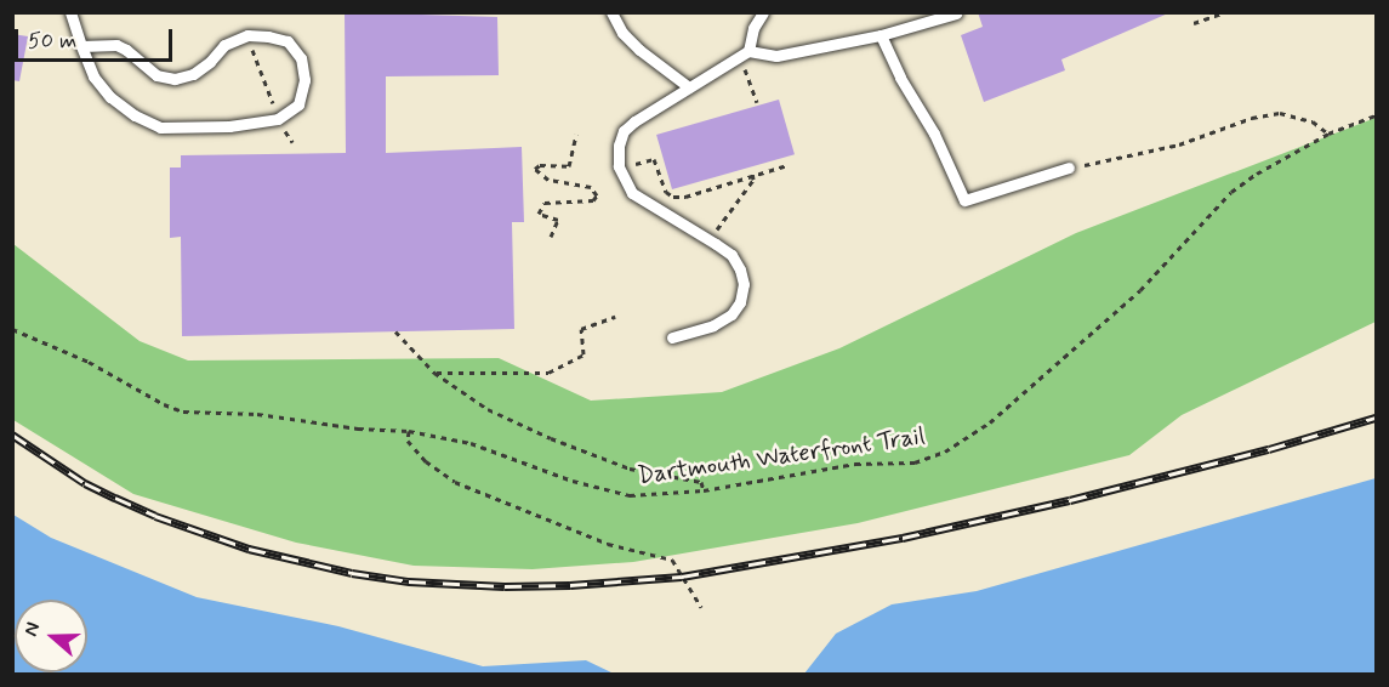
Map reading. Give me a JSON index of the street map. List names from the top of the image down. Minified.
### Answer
{"streets":{"path":["Dartmouth Waterfront Trail"]},"scale_bar":"50 m","north":"left"}
